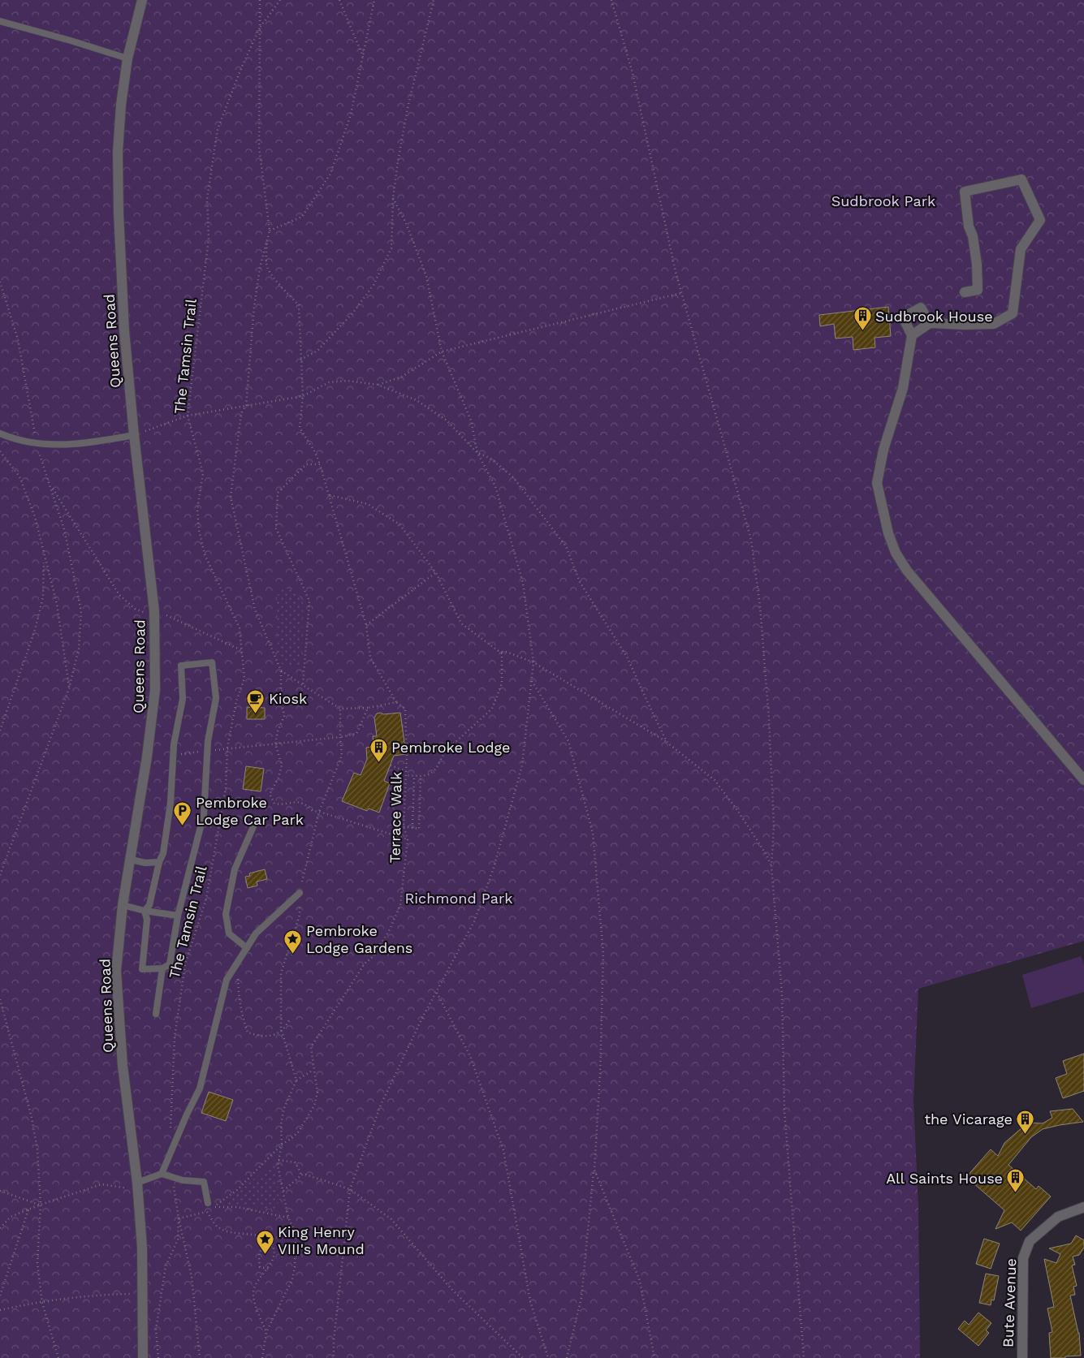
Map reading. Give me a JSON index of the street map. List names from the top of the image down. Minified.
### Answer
{"streets":{"street":["Queens Road","Bute Avenue"],"path":["The Tamsin Trail","Terrace Walk"]},"parks":["Sudbrook Park","Richmond Park"],"places":{"building":["Sudbrook House","Pembroke Lodge","the Vicarage","All Saints House"],"cafe":["Kiosk"],"parking":["Pembroke Lodge Car Park"],"place":["Pembroke Lodge Gardens","King Henry VIII's Mound"]}}
